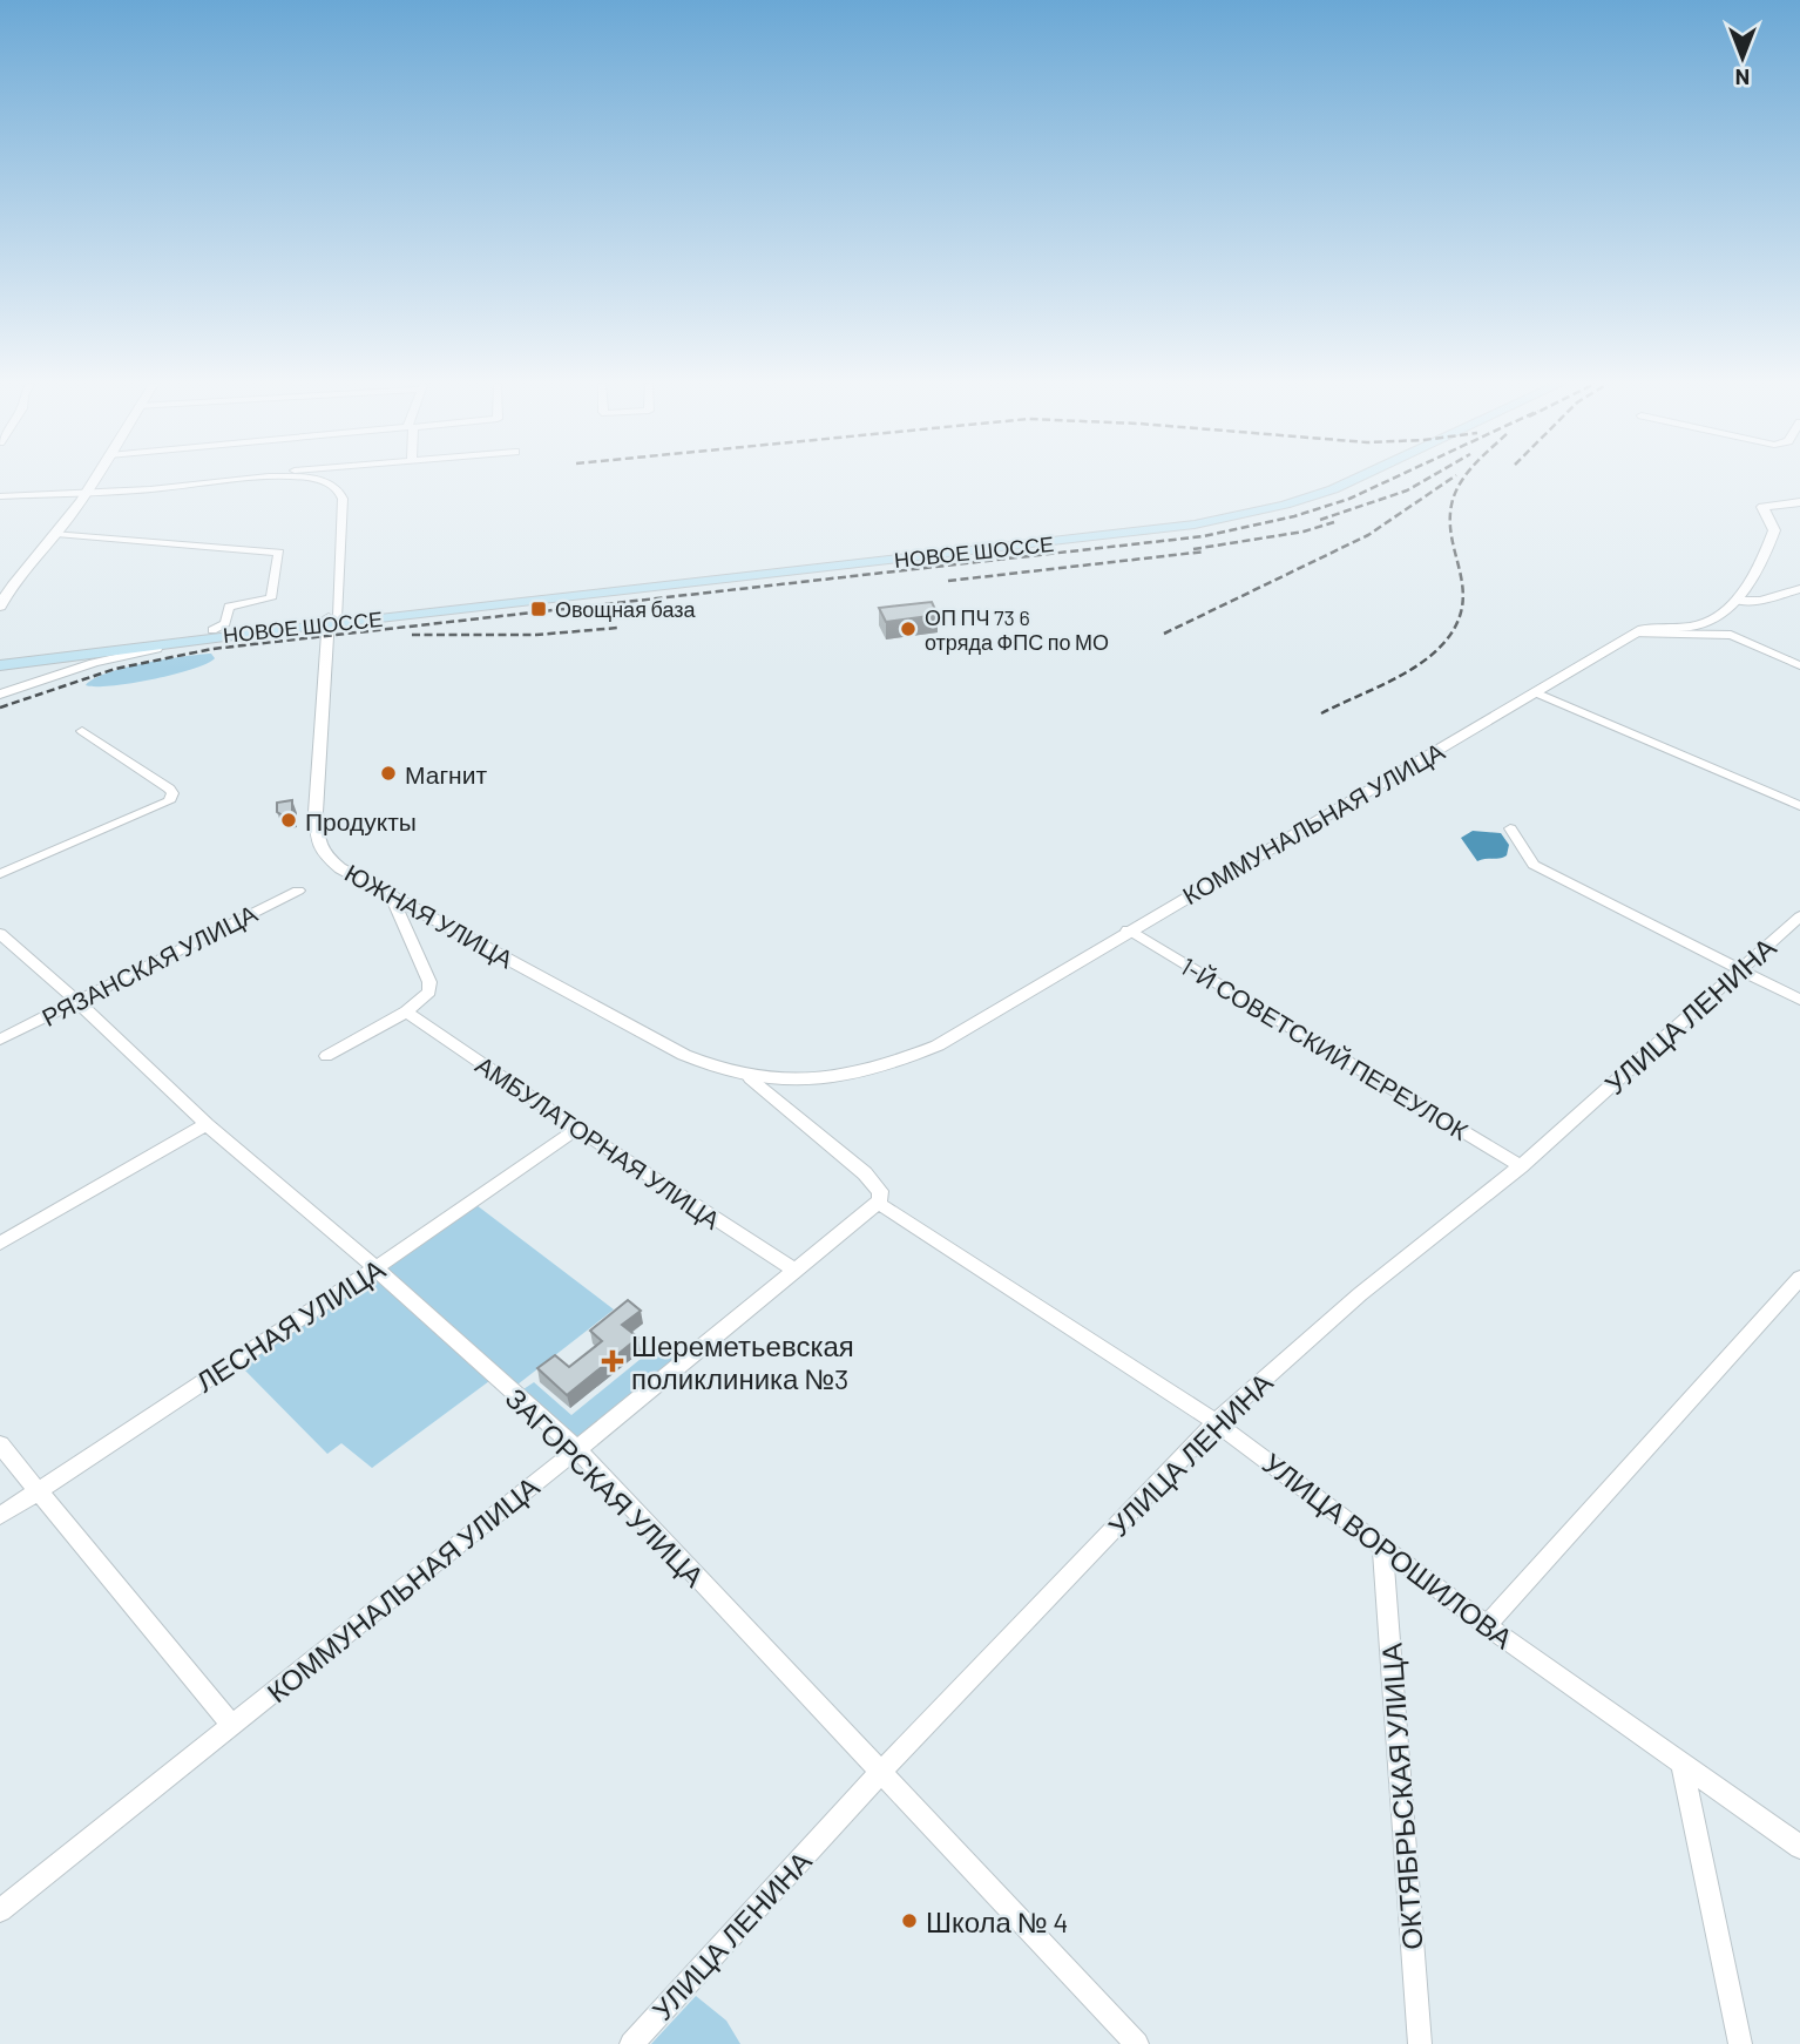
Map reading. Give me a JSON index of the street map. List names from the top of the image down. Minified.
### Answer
{"streets":{"main road":["НОВОЕ ШОССЕ"],"street":["КОММУНАЛЬНАЯ УЛИЦА","ЮЖНАЯ УЛИЦА","РЯЗАНСКАЯ УЛИЦА","УЛИЦА ЛЕНИНА","1-Й СОВЕТСКИЙ ПЕРЕУЛОК","АМБУЛАТОРНАЯ УЛИЦА","ЛЕСНАЯ УЛИЦА","ЗАГОРСКАЯ УЛИЦА","УЛИЦА ВОРОШИЛОВА","ОКТЯБРЬСКАЯ УЛИЦА"]},"crossings":[["НОВОЕ ШОССЕ","ЮЖНАЯ УЛИЦА"],["КОММУНАЛЬНАЯ УЛИЦА","ЮЖНАЯ УЛИЦА"],["КОММУНАЛЬНАЯ УЛИЦА","1-Й СОВЕТСКИЙ ПЕРЕУЛОК"],["КОММУНАЛЬНАЯ УЛИЦА","АМБУЛАТОРНАЯ УЛИЦА"],["КОММУНАЛЬНАЯ УЛИЦА","ЗАГОРСКАЯ УЛИЦА"],["КОММУНАЛЬНАЯ УЛИЦА","УЛИЦА ВОРОШИЛОВА"],["ЮЖНАЯ УЛИЦА","УЛИЦА ВОРОШИЛОВА"],["РЯЗАНСКАЯ УЛИЦА","ЗАГОРСКАЯ УЛИЦА"],["УЛИЦА ЛЕНИНА","1-Й СОВЕТСКИЙ ПЕРЕУЛОК"],["УЛИЦА ЛЕНИНА","ЗАГОРСКАЯ УЛИЦА"],["УЛИЦА ЛЕНИНА","УЛИЦА ВОРОШИЛОВА"],["АМБУЛАТОРНАЯ УЛИЦА","ЛЕСНАЯ УЛИЦА"],["ЛЕСНАЯ УЛИЦА","ЗАГОРСКАЯ УЛИЦА"],["УЛИЦА ВОРОШИЛОВА","ОКТЯБРЬСКАЯ УЛИЦА"]],"places":{"transit":["Овощная база"],"other":["ОП ПЧ 73 6 отряда ФПС по МО","Магнит","Продукты","Школа № 4"],"health":["Шереметьевская поликлиника №3"]},"north":"bottom"}
